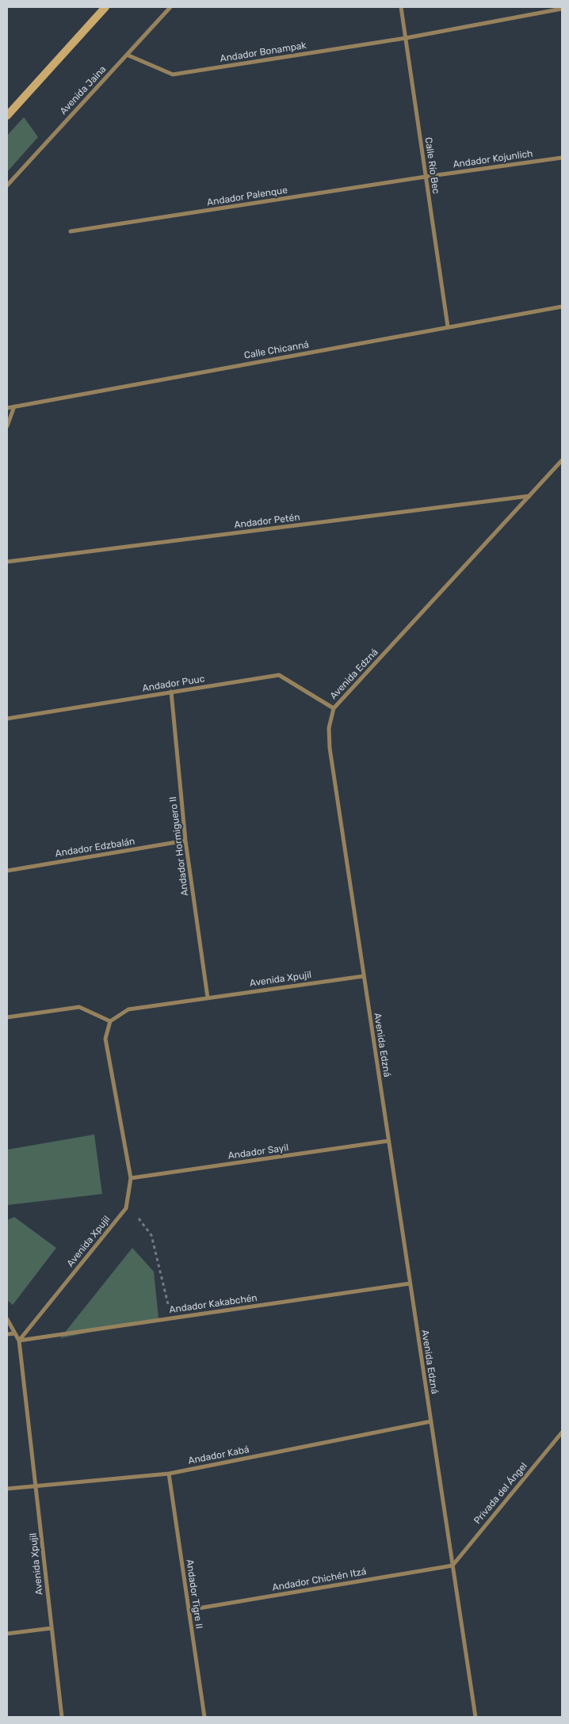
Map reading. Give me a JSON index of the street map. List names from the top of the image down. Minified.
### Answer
{"streets":{"street":["Andador Bonampak","Avenida Jaina","Andador Kojunlich","Calle Río Bec","Andador Palenque","Calle Chicanná","Andador Petén","Avenida Edzná","Andador Puuc","Andador Hormiguero II","Andador Edzbalán","Avenida Xpujil","Andador Sayil","Andador Kakabchén","Andador Kabá","Privada del Ángel","Andador Chichén Itzá","Andador Tigre II"]},"crossings":[["Andador Bonampak","Avenida Jaina"],["Andador Bonampak","Calle Río Bec"],["Andador Kojunlich","Calle Río Bec"],["Andador Kojunlich","Andador Palenque"],["Calle Río Bec","Andador Palenque"],["Calle Río Bec","Calle Chicanná"],["Andador Petén","Avenida Edzná"],["Avenida Edzná","Andador Puuc"],["Avenida Edzná","Avenida Xpujil"],["Avenida Edzná","Andador Sayil"],["Avenida Edzná","Andador Kakabchén"],["Avenida Edzná","Andador Kabá"],["Avenida Edzná","Privada del Ángel"],["Avenida Edzná","Andador Chichén Itzá"],["Andador Puuc","Andador Hormiguero II"],["Andador Hormiguero II","Andador Edzbalán"],["Andador Hormiguero II","Avenida Xpujil"],["Avenida Xpujil","Andador Sayil"],["Avenida Xpujil","Andador Kakabchén"],["Avenida Xpujil","Andador Kabá"],["Andador Kabá","Andador Tigre II"],["Privada del Ángel","Andador Chichén Itzá"],["Andador Chichén Itzá","Andador Tigre II"]]}
